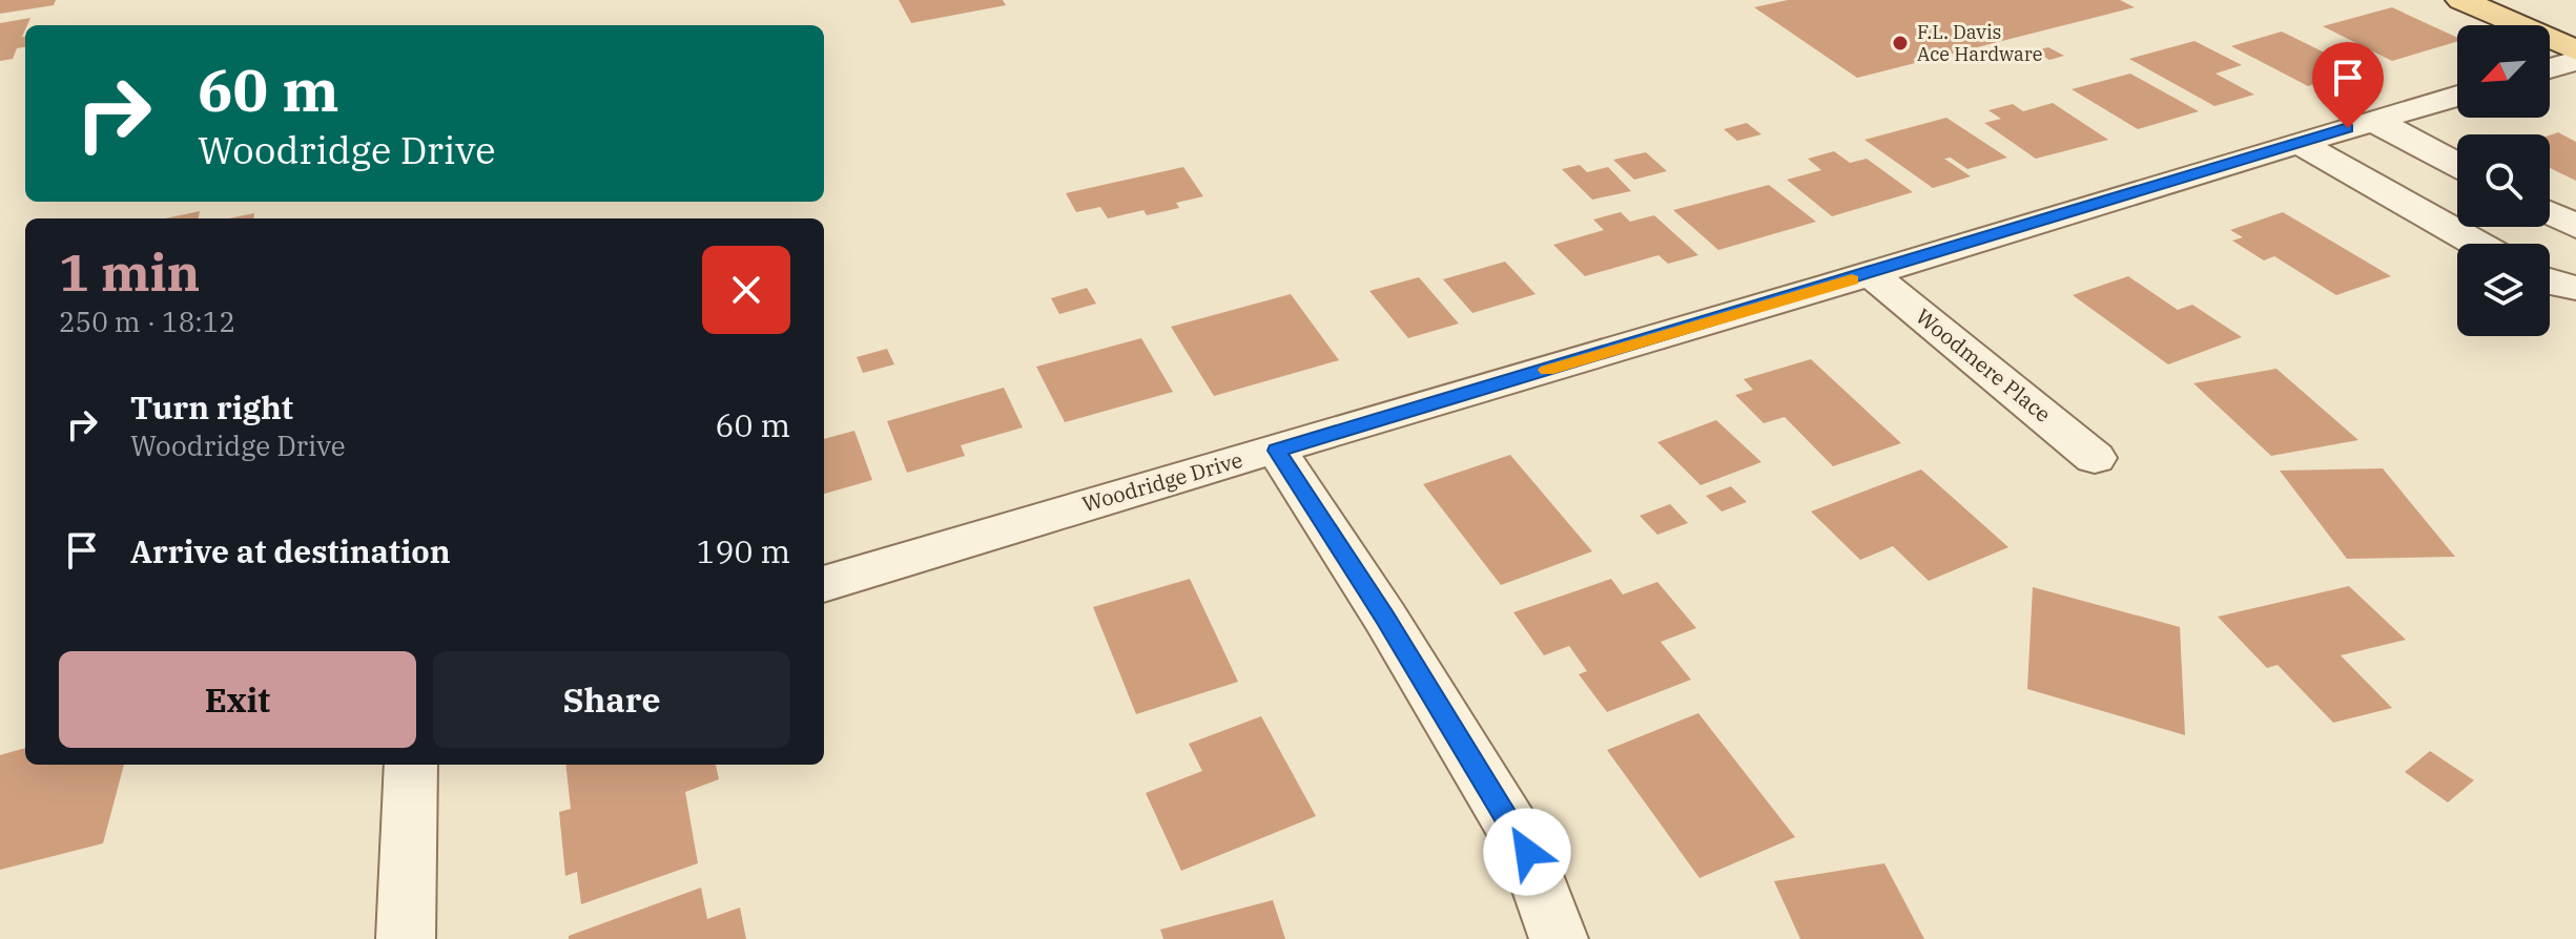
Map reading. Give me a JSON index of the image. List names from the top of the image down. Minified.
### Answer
{"streets":{"street":["Woodmere Place","Woodridge Drive"]},"crossings":[["Woodmere Place","Woodridge Drive"]],"places":["F.L. Davis Ace Hardware"],"north":"bottom left","page":{"turn":["60 m","Woodridge Drive"],"heading":["1 min","250 m · 18:12"],"list":[{"name":"Turn right","note":"Woodridge Drive","value":"60 m"},{"name":"Arrive at destination","value":"190 m"}],"buttons":["Exit","Share"]}}
